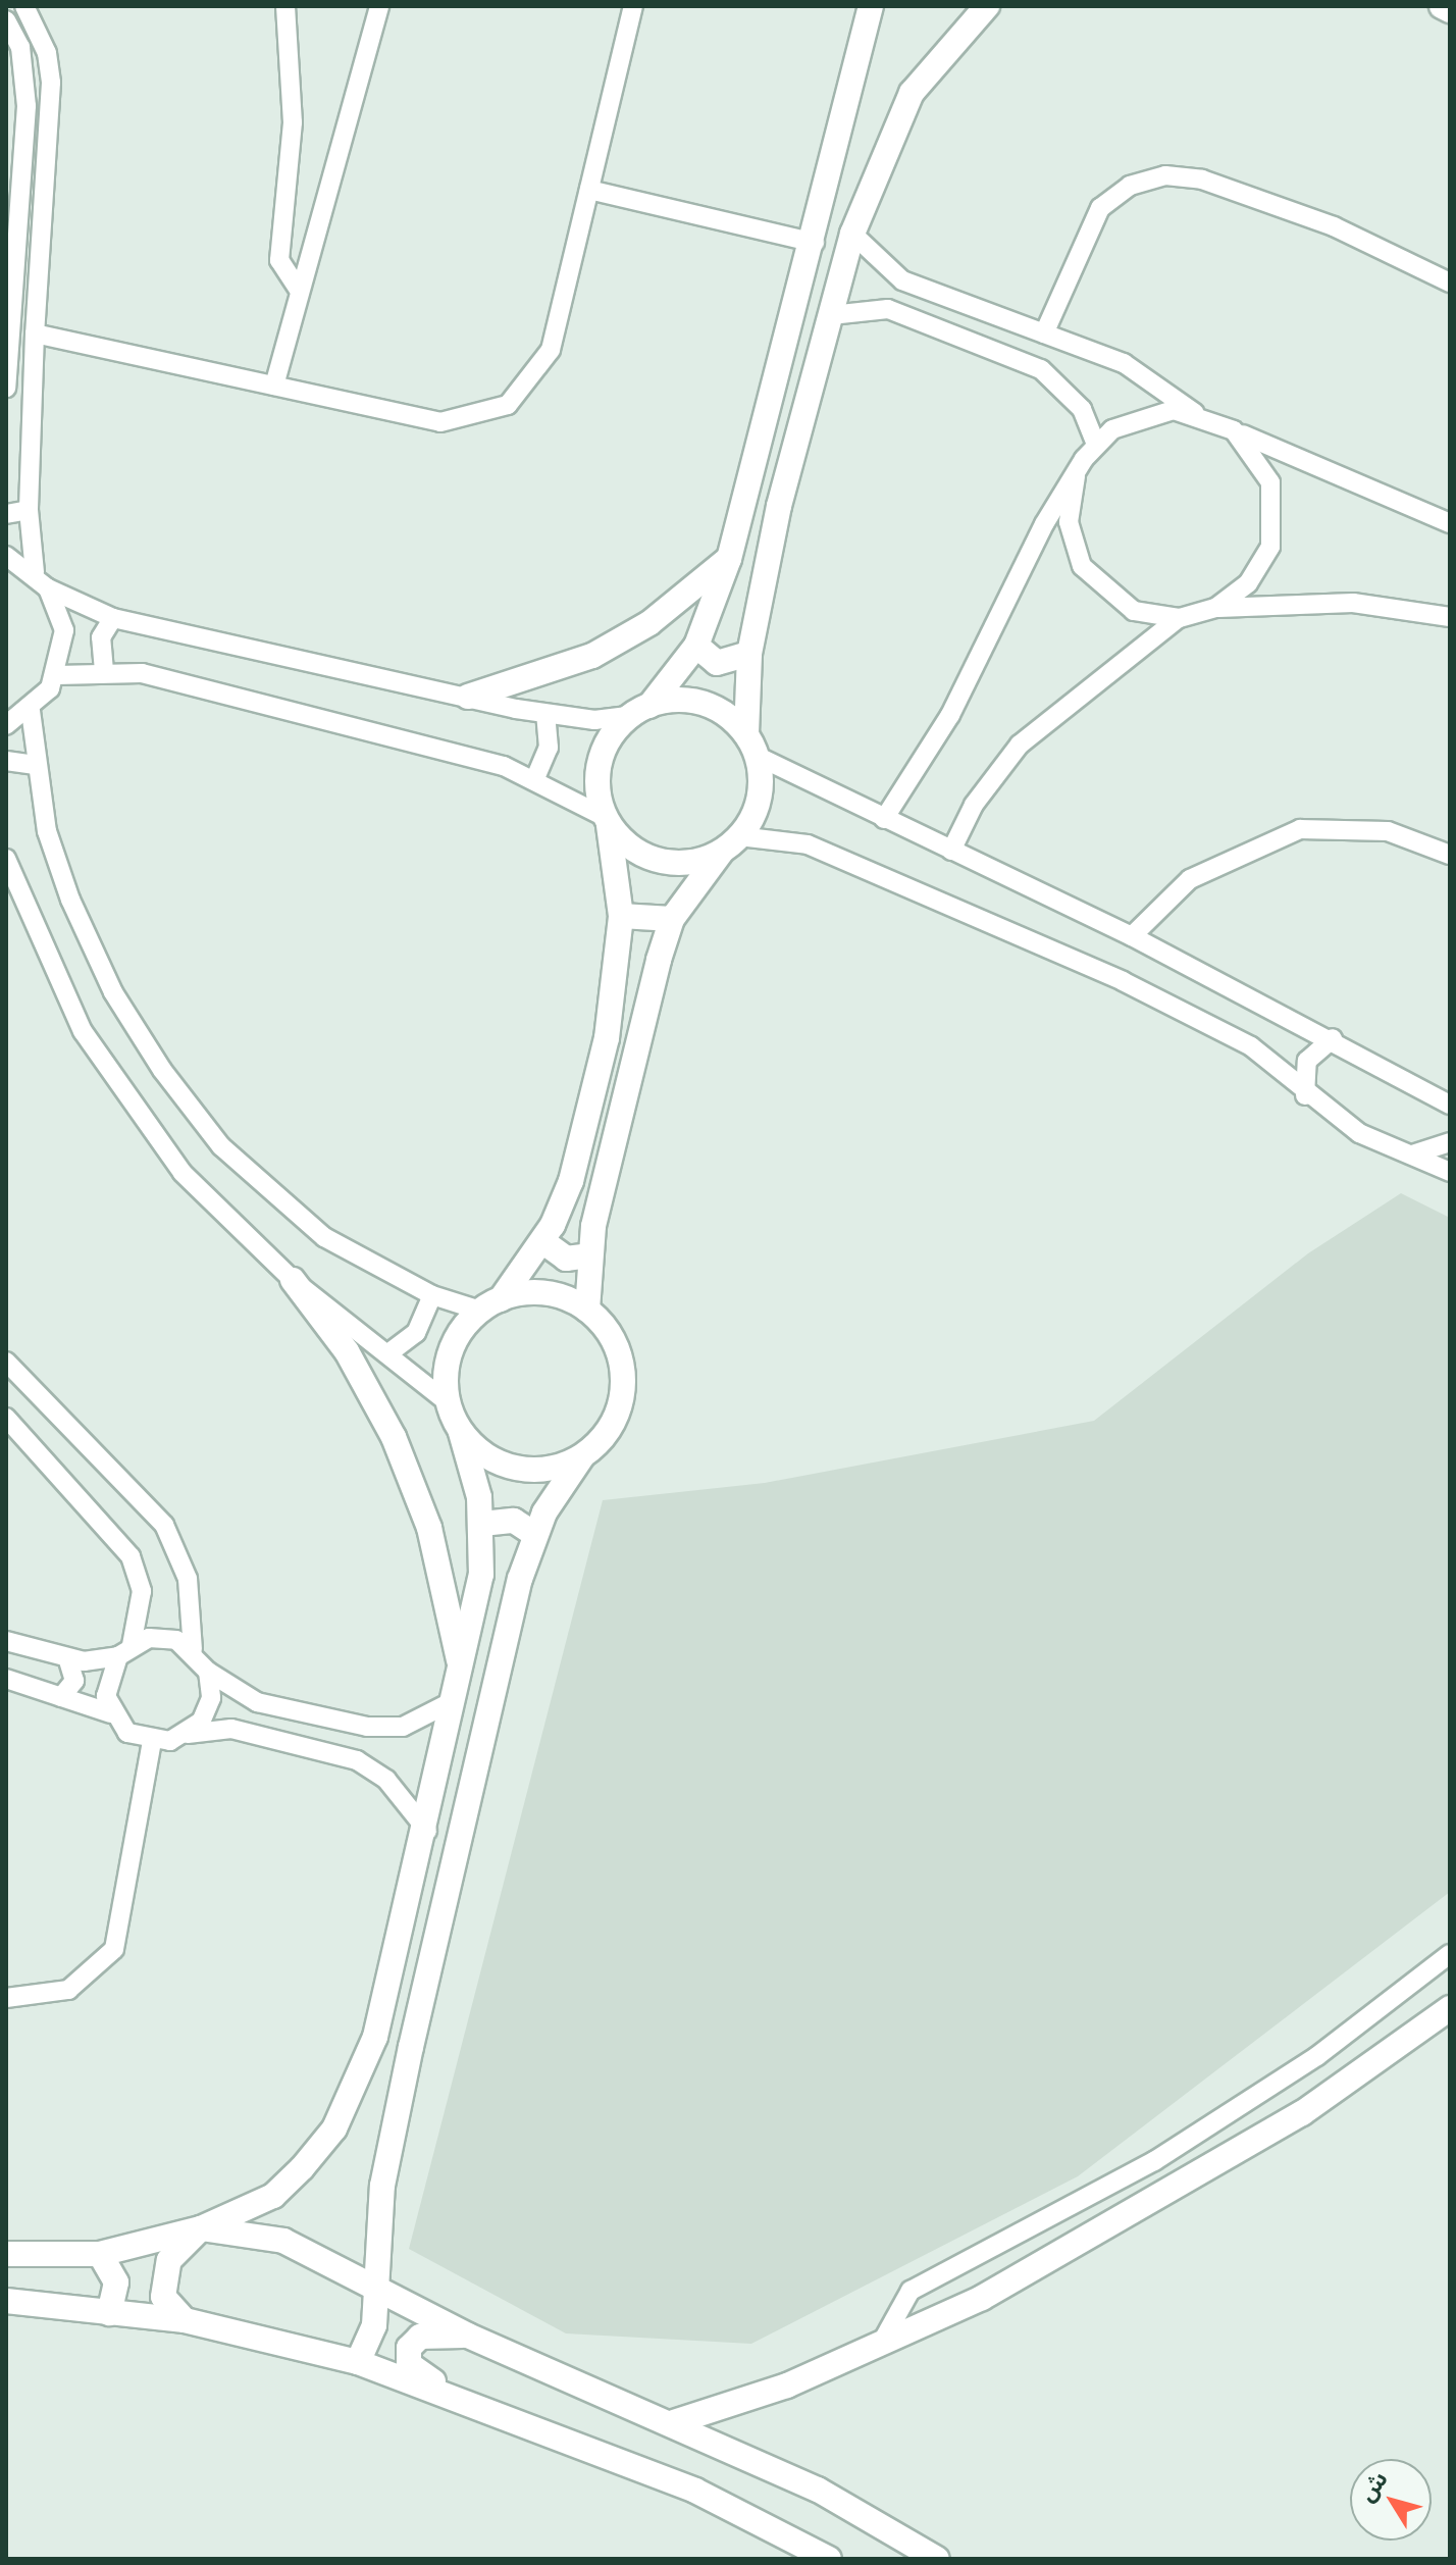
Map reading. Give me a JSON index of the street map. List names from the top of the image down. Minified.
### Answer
{"north":"top left"}
